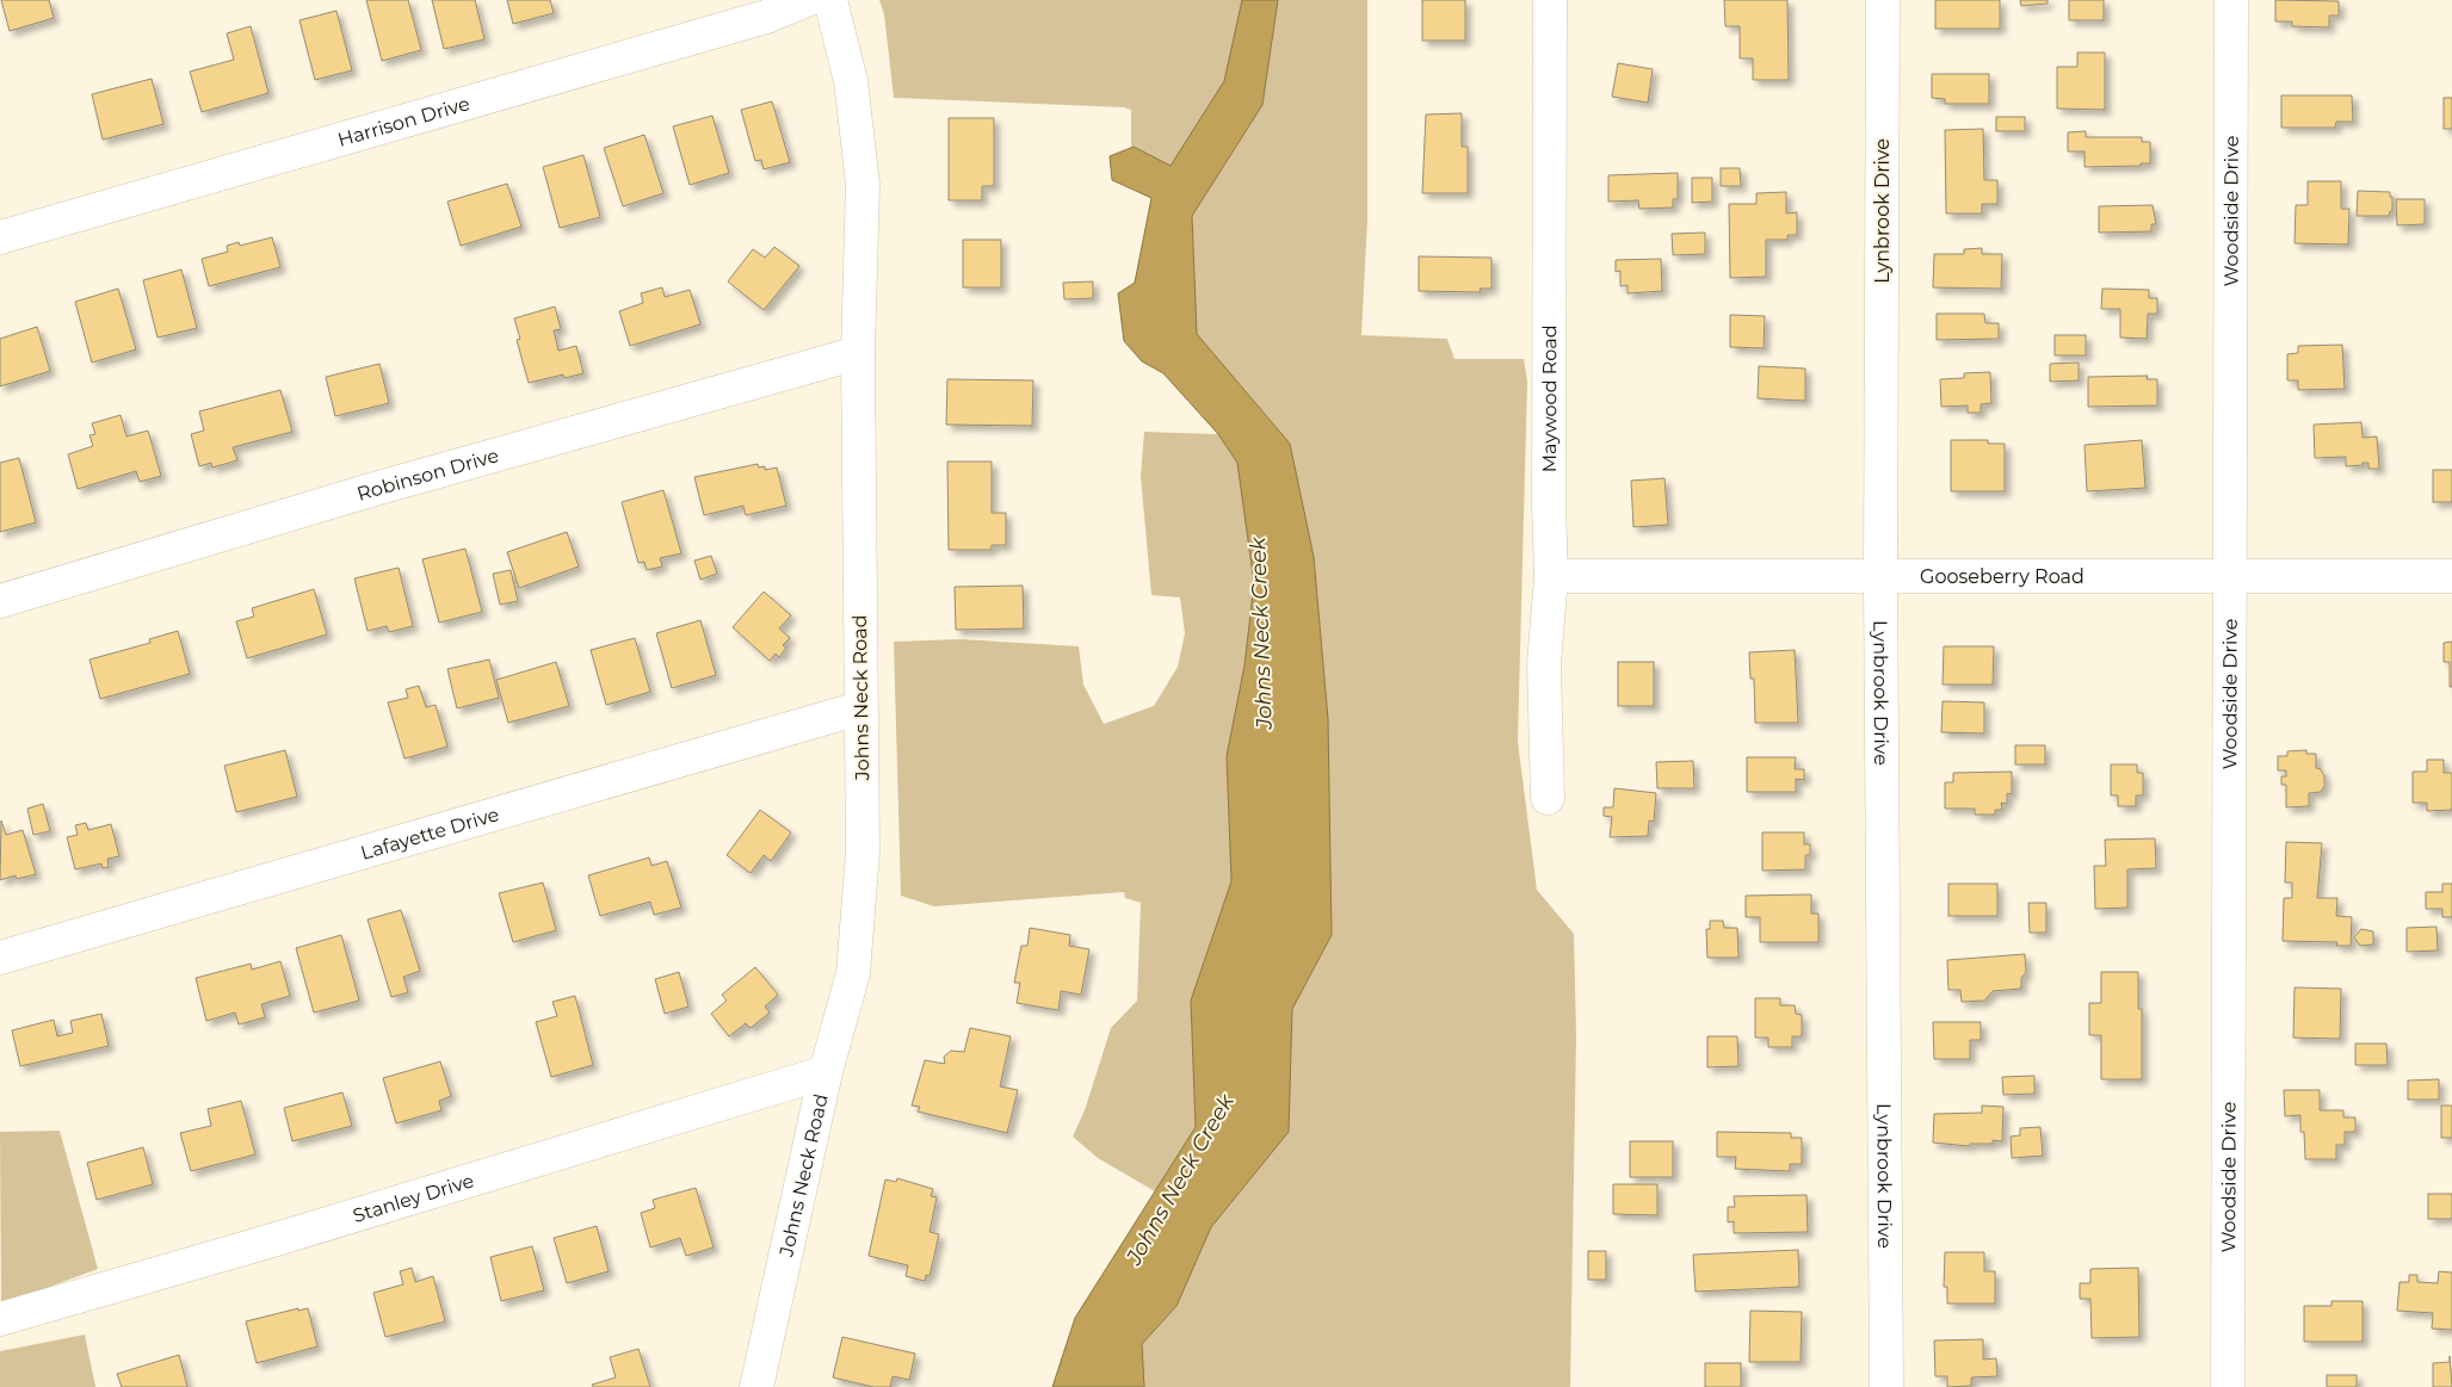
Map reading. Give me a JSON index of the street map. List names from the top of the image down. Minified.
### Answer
{"streets":{"street":["Harrison Drive","Lynbrook Drive","Woodside Drive","Maywood Road","Robinson Drive","Gooseberry Road","Johns Neck Road","Lafayette Drive","Stanley Drive"]},"crossings":[["Lynbrook Drive","Gooseberry Road"],["Woodside Drive","Gooseberry Road"],["Maywood Road","Gooseberry Road"],["Robinson Drive","Johns Neck Road"],["Johns Neck Road","Lafayette Drive"],["Johns Neck Road","Stanley Drive"]],"water":["Johns Neck Creek"]}
